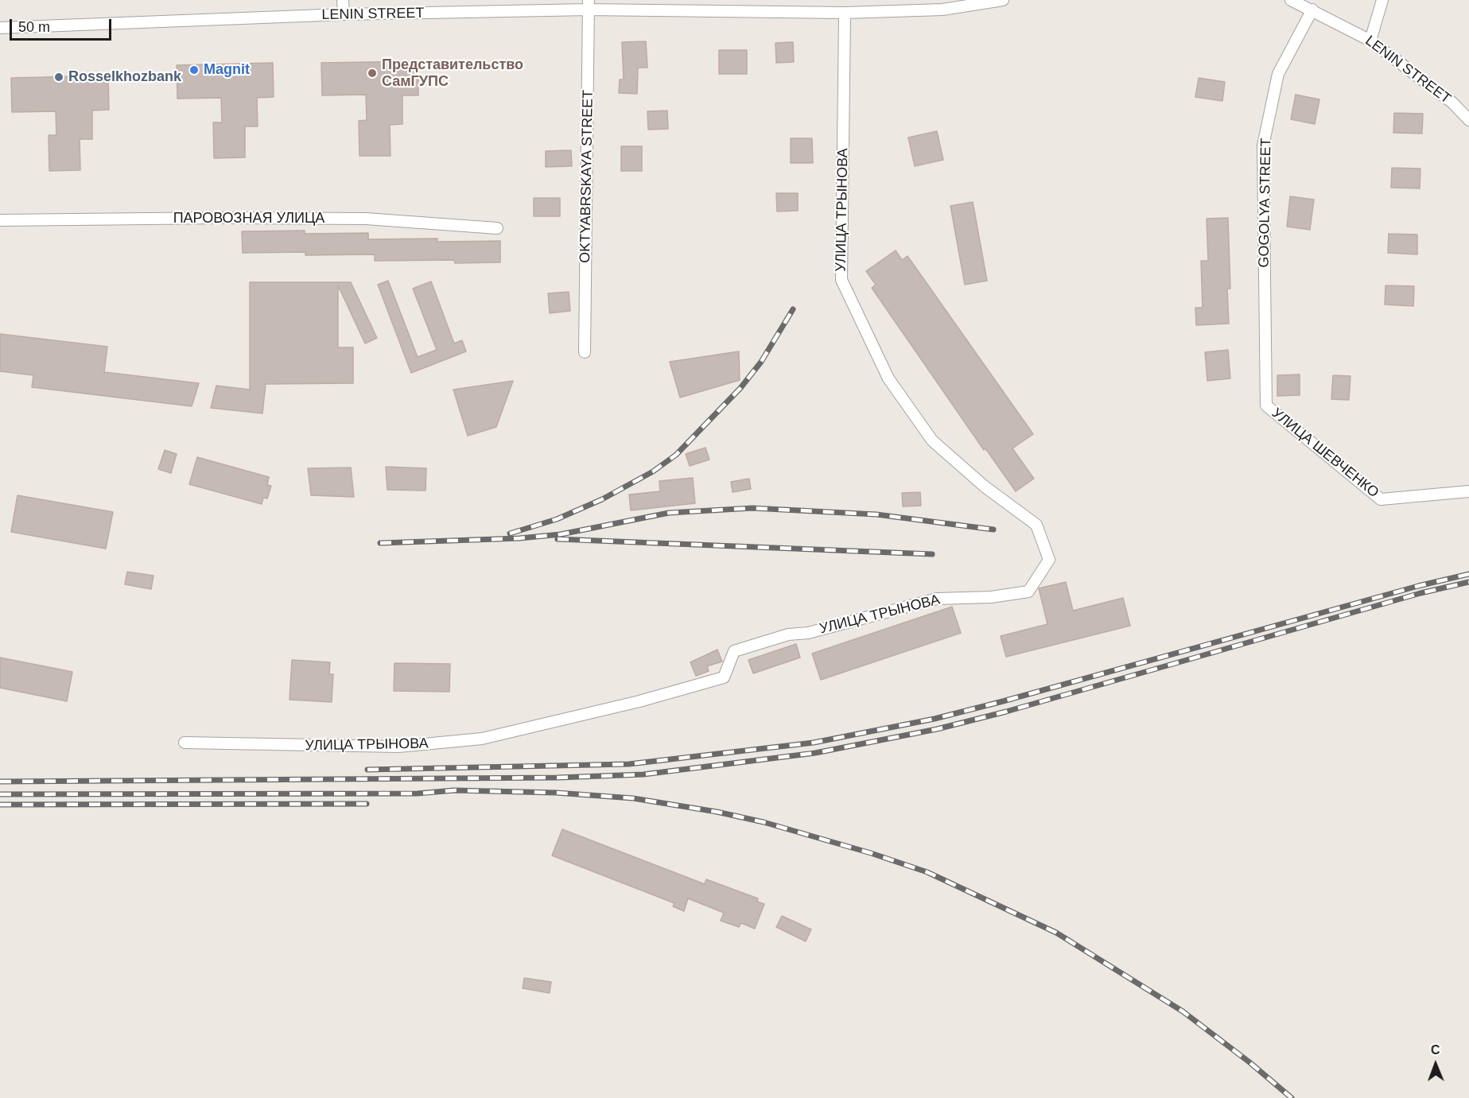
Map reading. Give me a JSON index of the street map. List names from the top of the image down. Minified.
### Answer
{"streets":{"street":["LENIN STREET","OKTYABRSKAYA STREET","GOGOLYA STREET","УЛИЦА ТРЫНОВА","ПАРОВОЗНАЯ УЛИЦА","УЛИЦА ШЕВЧЕНКО"]},"crossings":[["LENIN STREET","OKTYABRSKAYA STREET"],["LENIN STREET","GOGOLYA STREET"],["LENIN STREET","УЛИЦА ТРЫНОВА"],["GOGOLYA STREET","УЛИЦА ШЕВЧЕНКО"]],"places":["Magnit","Представительство СамГУПС","Rosselkhozbank"],"scale_bar":"50 m","north":"top"}
